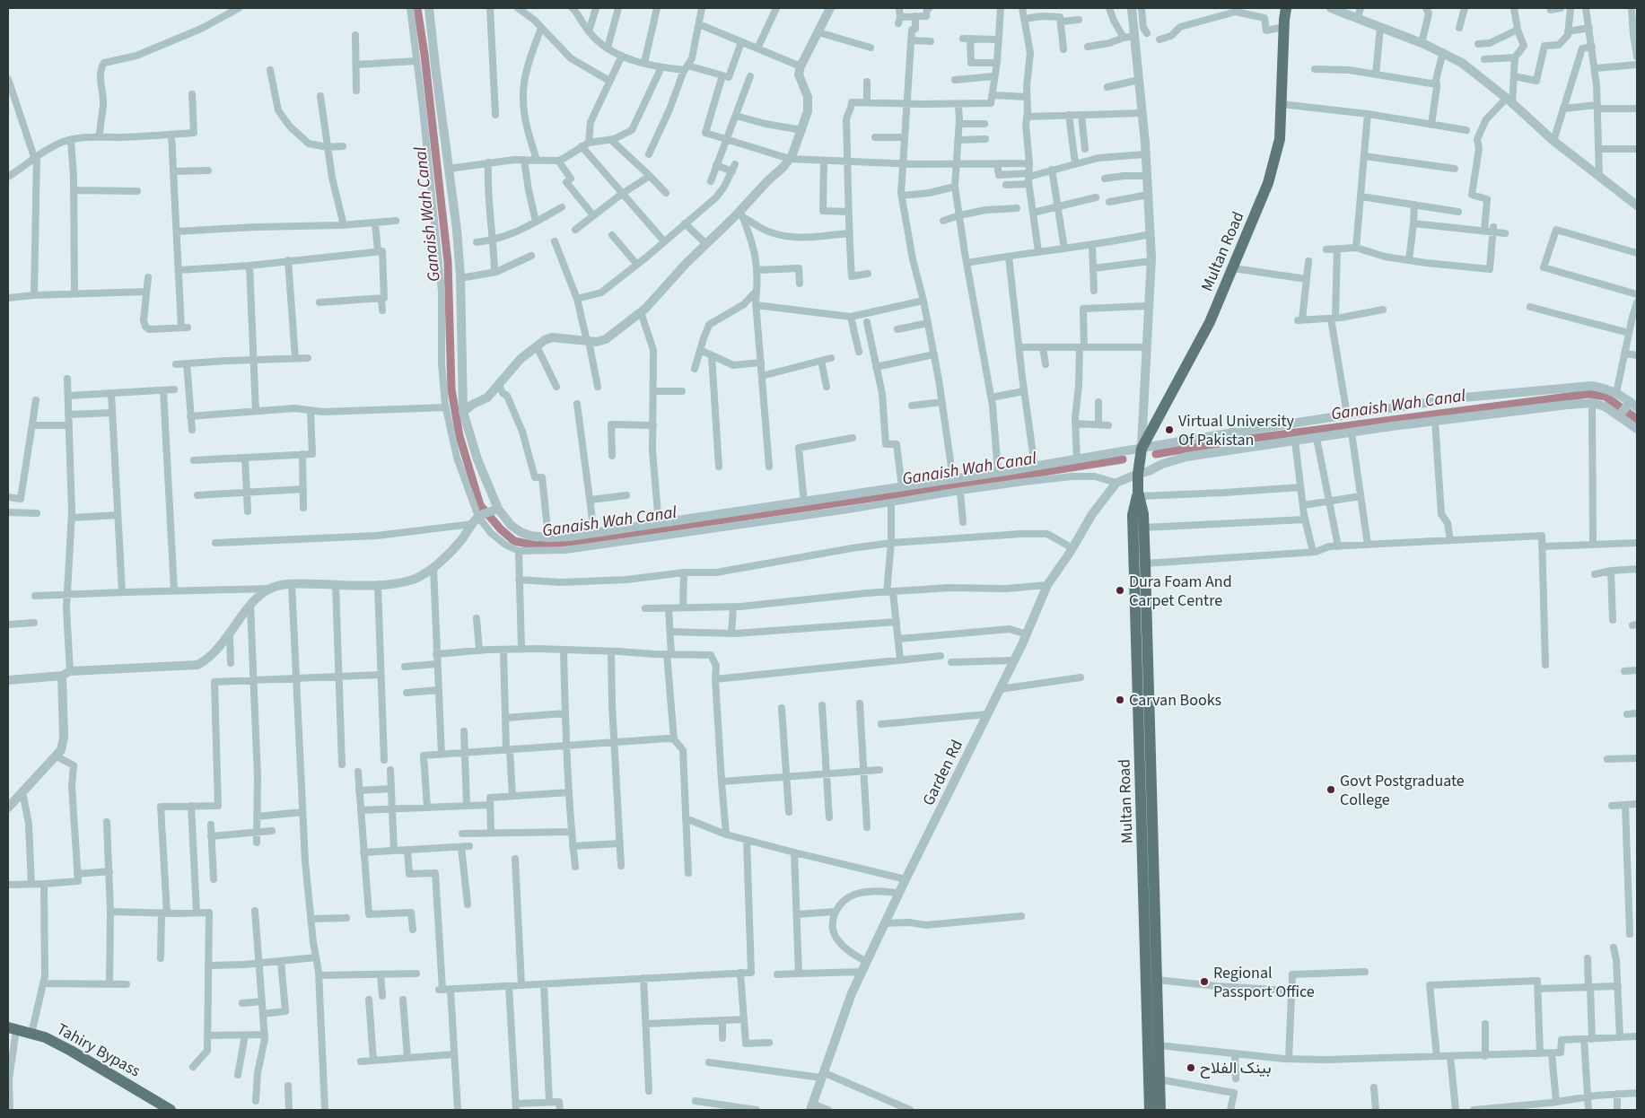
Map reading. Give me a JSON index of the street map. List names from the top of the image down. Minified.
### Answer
{"streets":{"main road":["Multan Road","Tahiry Bypass"],"street":["Garden Rd"]},"crossings":[["Multan Road","Garden Rd"]],"water":["Ganaish Wah Canal"],"places":["Virtual University Of Pakistan","Dura Foam And Carpet Centre","Carvan Books","Govt Postgraduate College","Regional Passport Office","بینک الفلاح"]}
